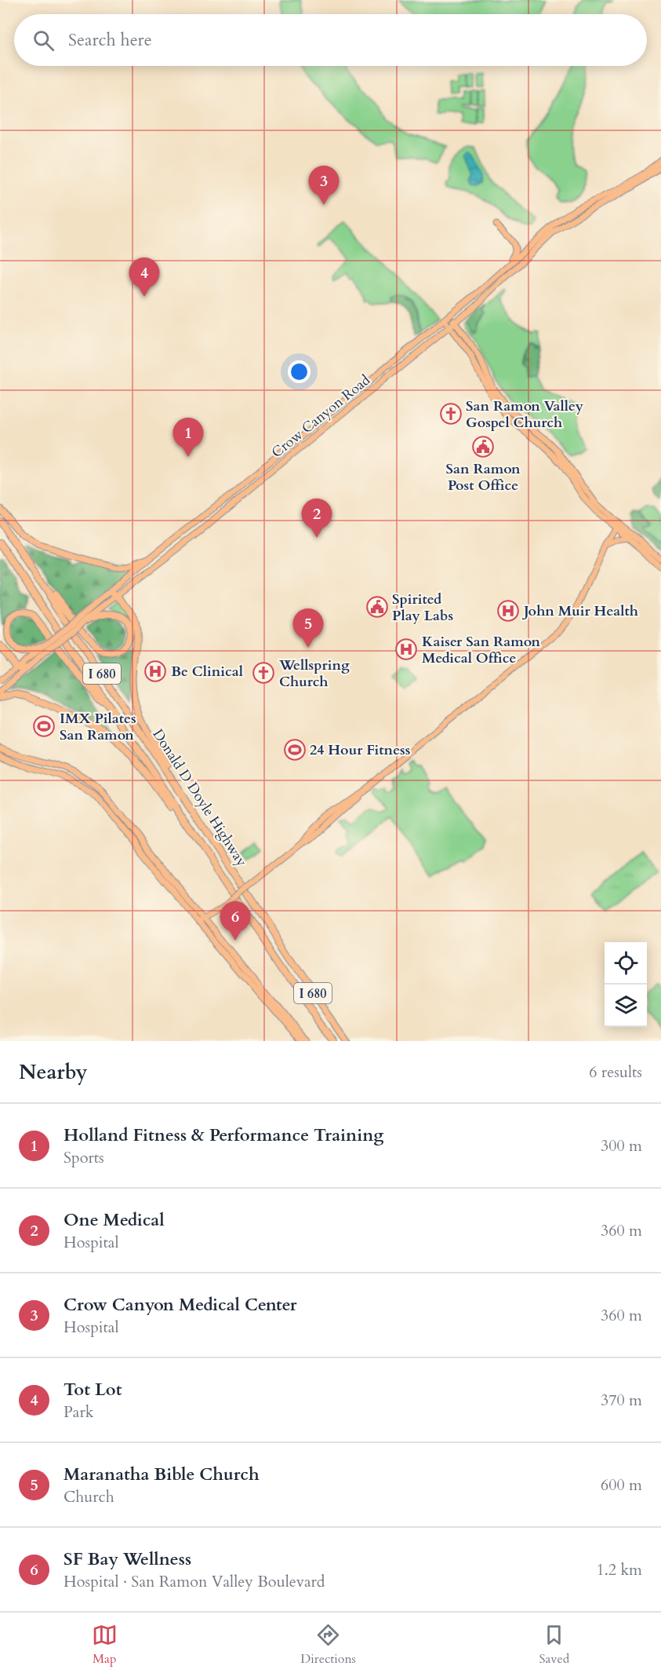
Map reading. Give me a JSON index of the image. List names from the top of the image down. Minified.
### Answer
{"streets":{"highway":["I 680","Donald D Doyle Highway"],"main road":["Crow Canyon Road"]},"places":{"church":["San Ramon Valley Gospel Church","Wellspring Church"],"public building":["San Ramon Post Office","Spirited Play Labs"],"hospital":["John Muir Health","Kaiser San Ramon Medical Office","Be Clinical"],"sports":["IMX Pilates San Ramon","24 Hour Fitness"]},"page":{"search":"Search here","pins":["3","4","1","2","5","6"],"heading":["Nearby","6 results"],"list":[{"mark":"1","name":"Holland Fitness & Performance Training","note":"Sports","value":"300 m"},{"mark":"2","name":"One Medical","note":"Hospital","value":"360 m"},{"mark":"3","name":"Crow Canyon Medical Center","note":"Hospital","value":"360 m"},{"mark":"4","name":"Tot Lot","note":"Park","value":"370 m"},{"mark":"5","name":"Maranatha Bible Church","note":"Church","value":"600 m"},{"mark":"6","name":"SF Bay Wellness","note":"Hospital · San Ramon Valley Boulevard","value":"1.2 km"}],"nav":["Map","Directions","Saved"]}}
